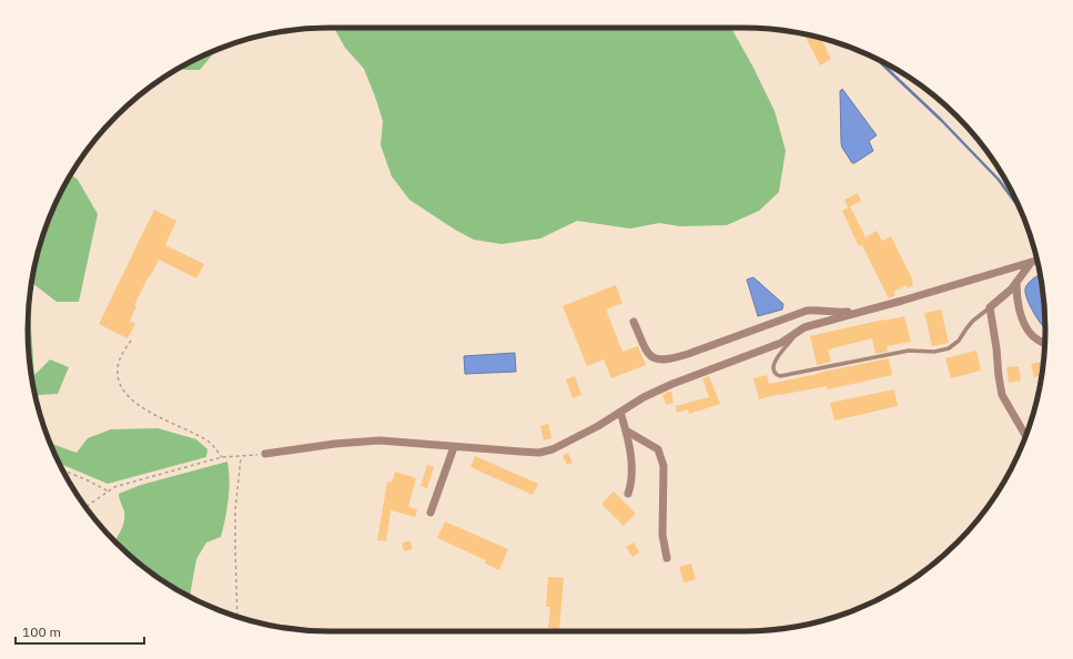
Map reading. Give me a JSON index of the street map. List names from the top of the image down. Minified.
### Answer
{"scale_bar":"100 m"}
